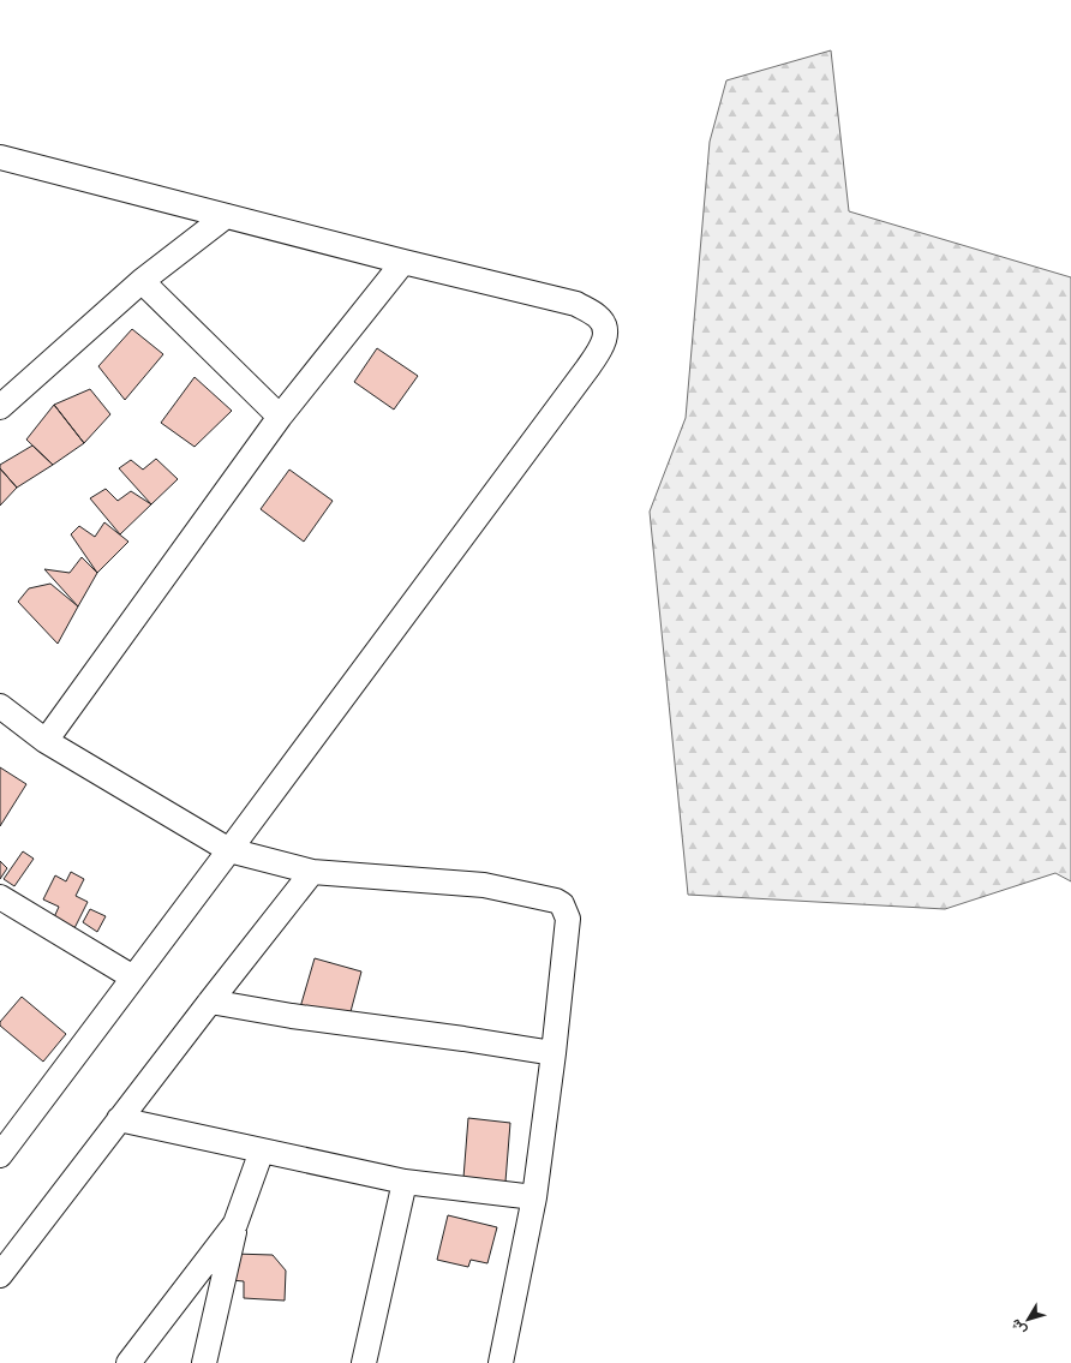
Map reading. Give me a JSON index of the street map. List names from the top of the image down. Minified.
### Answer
{"north":"bottom left"}
